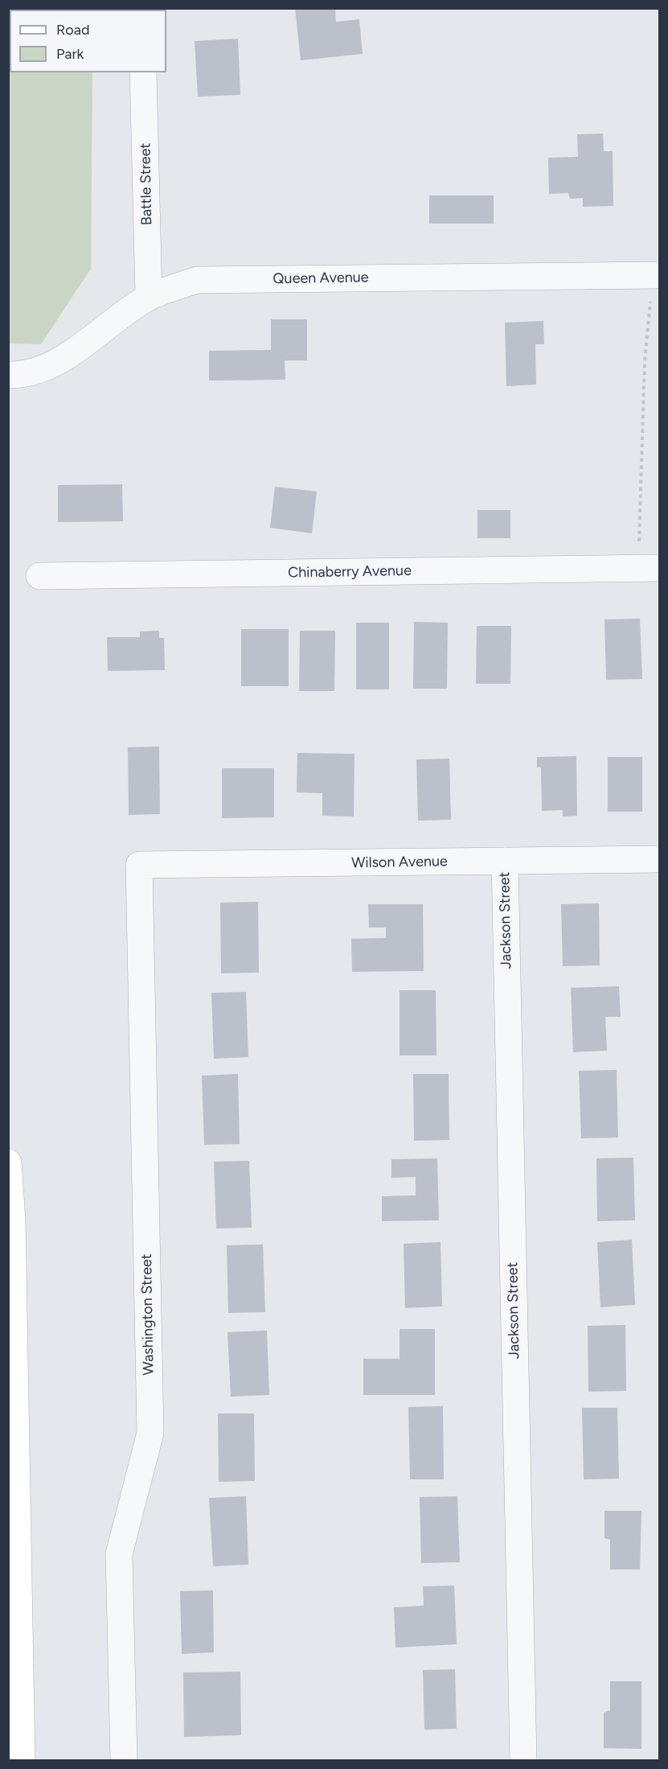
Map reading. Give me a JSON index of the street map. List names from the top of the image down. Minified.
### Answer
{"streets":{"street":["Battle Street","Queen Avenue","Chinaberry Avenue","Wilson Avenue","Jackson Street","Washington Street"]},"crossings":[["Battle Street","Queen Avenue"],["Wilson Avenue","Jackson Street"],["Wilson Avenue","Washington Street"]],"legend":["Road","Park"]}
